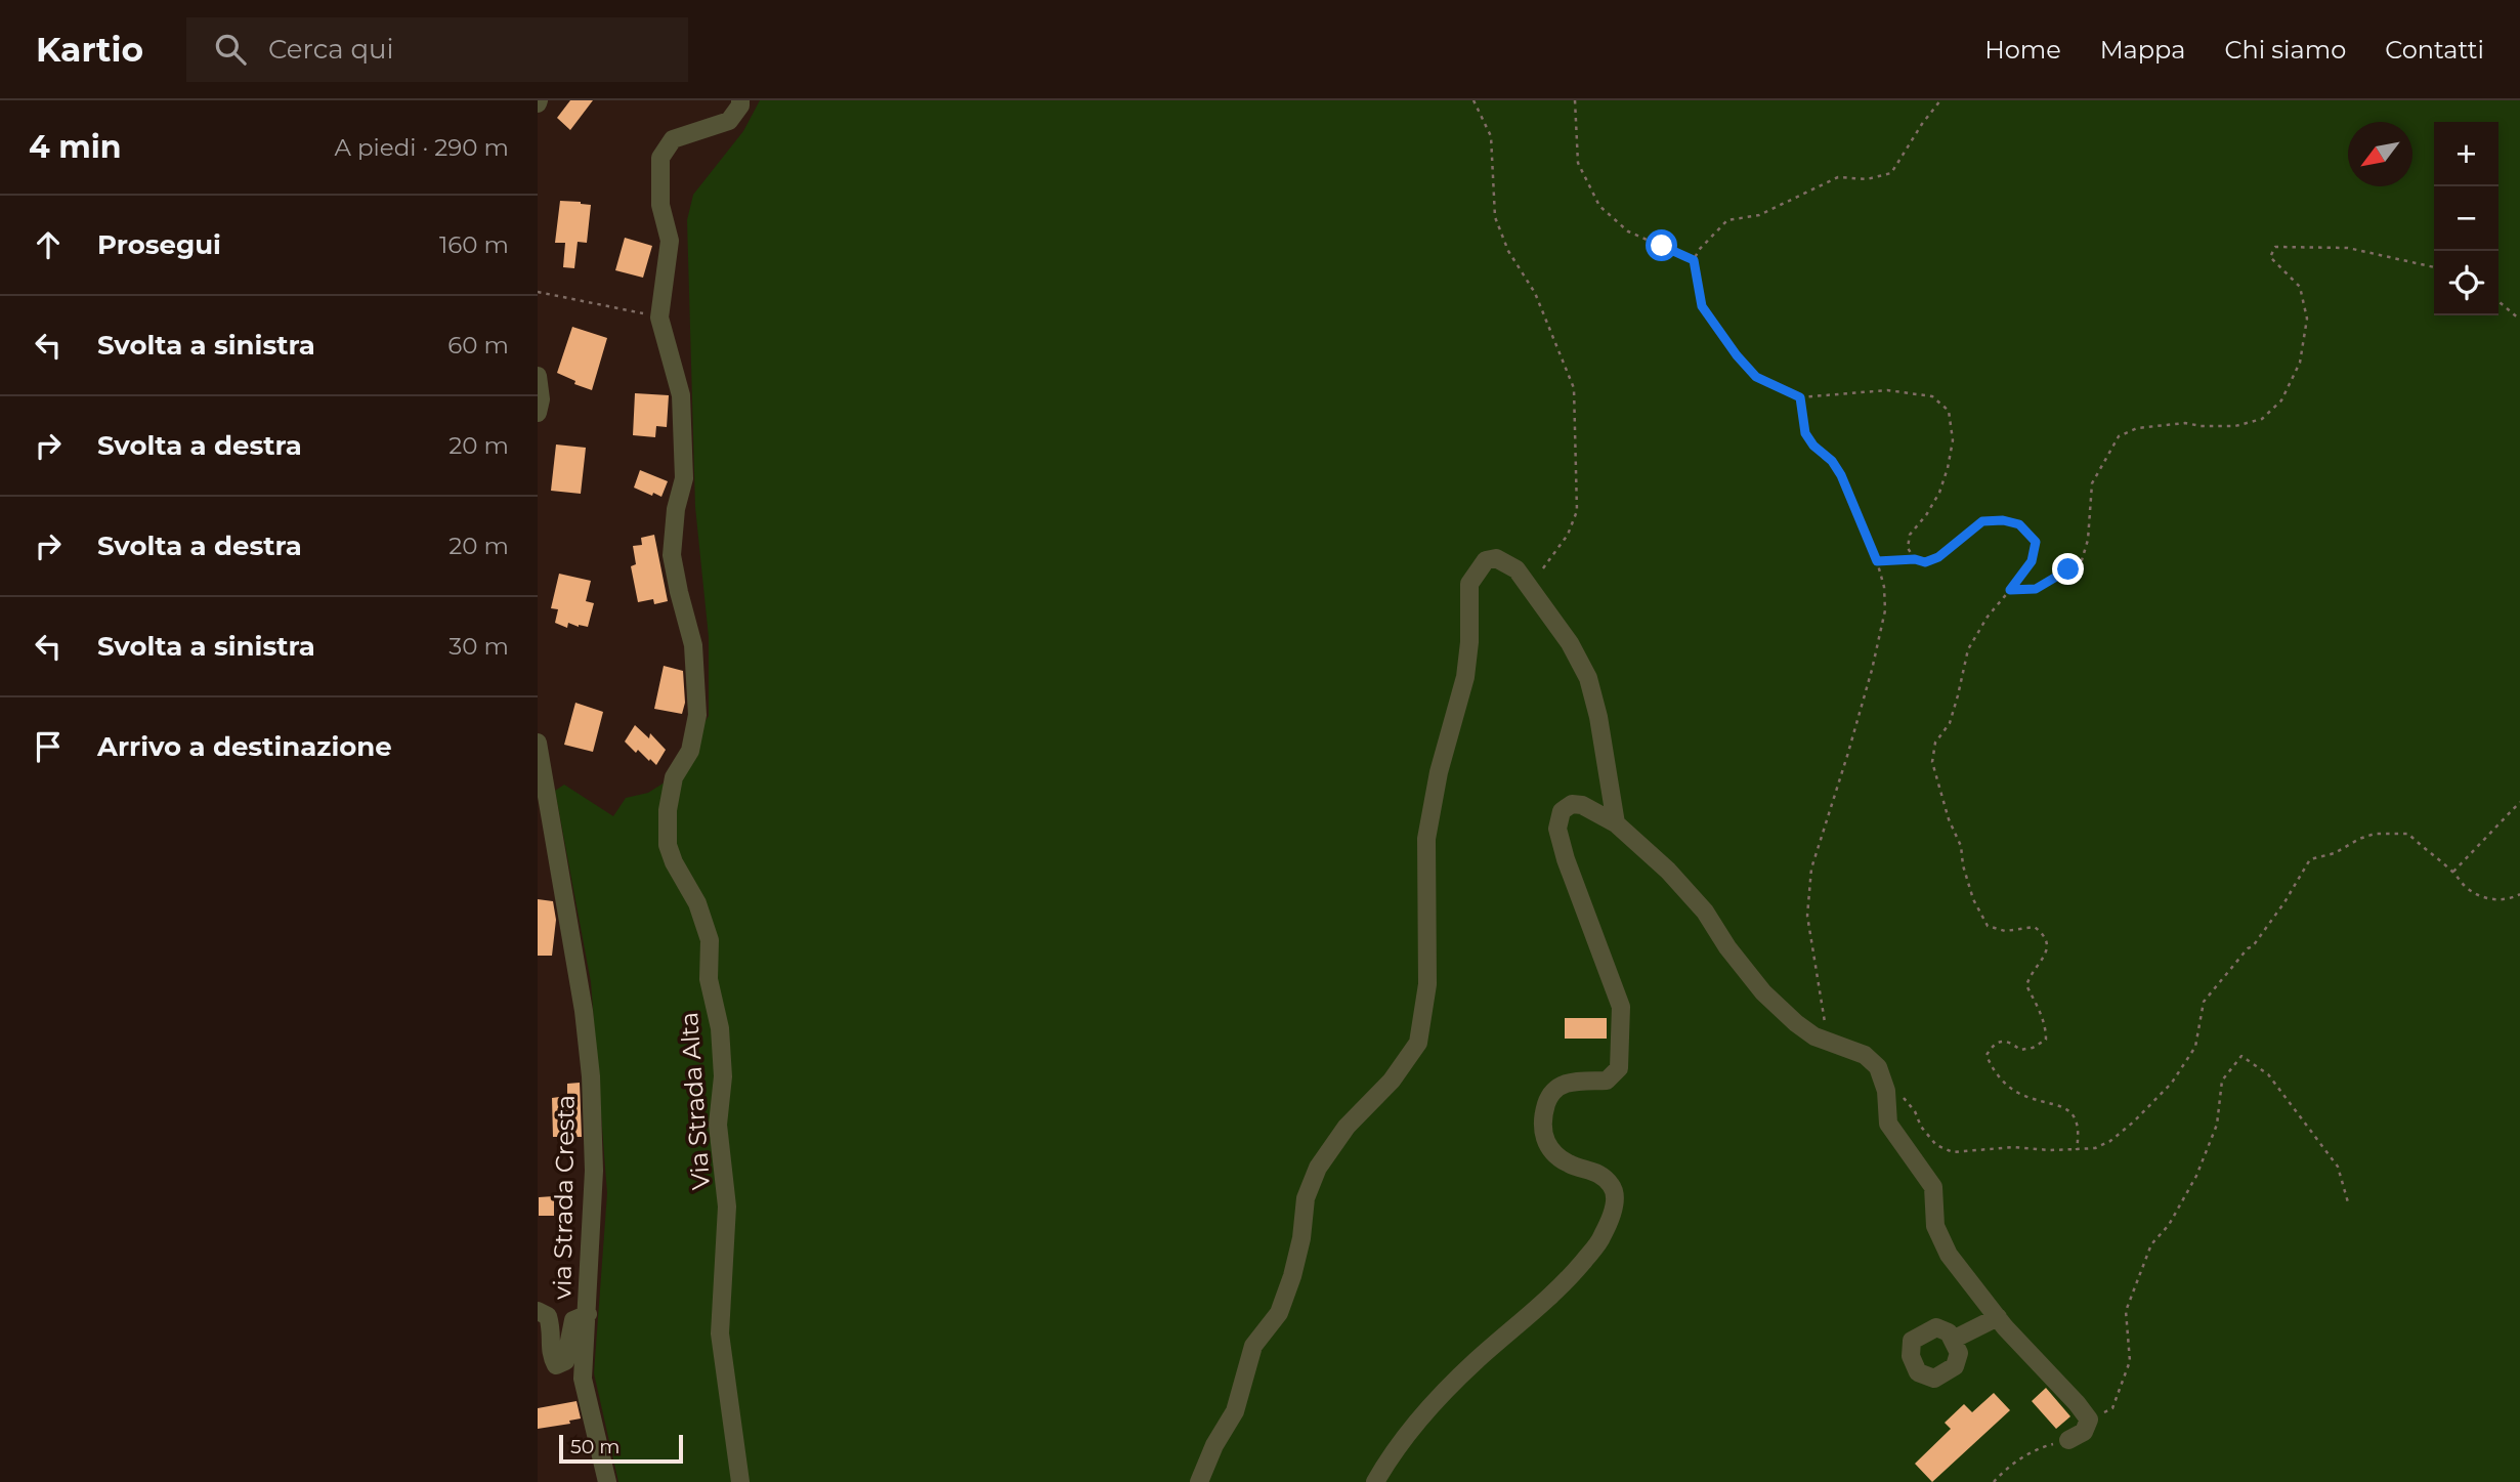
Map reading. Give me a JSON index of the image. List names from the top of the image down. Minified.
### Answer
{"streets":{"street":["Via Strada Alta","via Strada Cresta"]},"scale_bar":"50 m","north":"bottom left","page":{"header":"Kartio","search":"Cerca qui","nav":["Home","Mappa","Chi siamo","Contatti"],"heading":["4 min","A piedi · 290 m"],"map_buttons":["+","−"],"list":[["Prosegui","160 m"],["Svolta a sinistra","60 m"],["Svolta a destra","20 m"],["Svolta a destra","20 m"],["Svolta a sinistra","30 m"],"Arrivo a destinazione"],"scale":"50 m"}}
